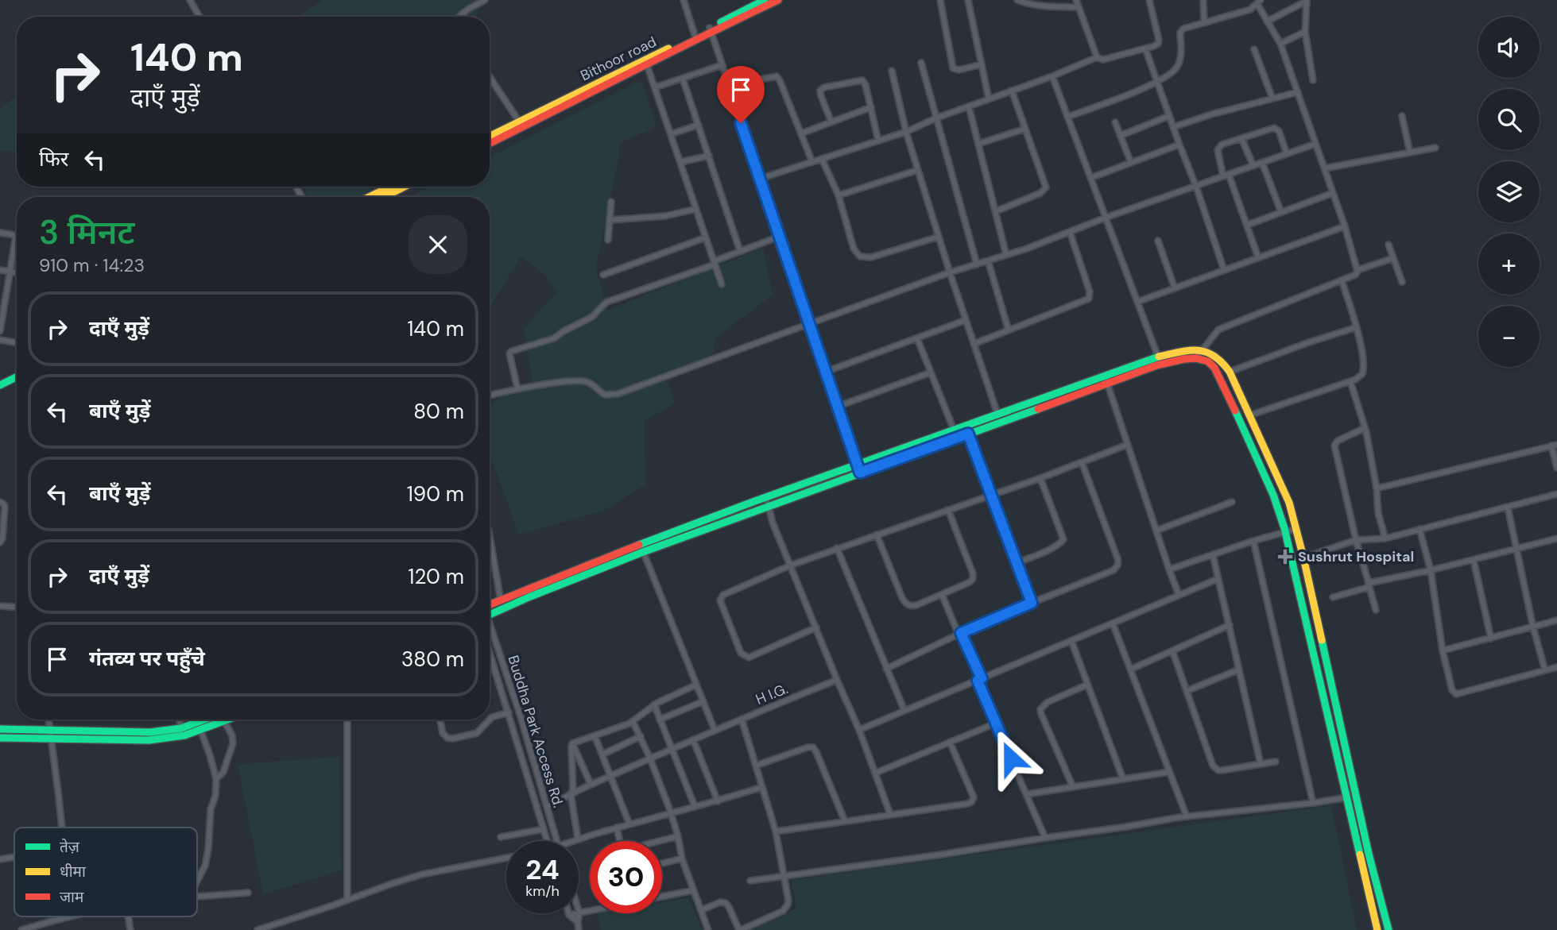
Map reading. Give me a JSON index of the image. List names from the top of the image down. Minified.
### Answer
{"streets":{"street":["Bithoor road","H I.G.","Buddha Park Access Rd."]},"crossings":[["H I.G.","Buddha Park Access Rd."]],"places":{"health":["Sushrut Hospital"]},"legend":["तेज़","धीमा","जाम"],"page":{"map_buttons":["+","−"],"turn":["140 m","दाएँ मुड़ें"],"then":"फिर","heading":["3 मिनट","910 m · 14:23"],"list":[{"name":"दाएँ मुड़ें","value":"140 m"},{"name":"बाएँ मुड़ें","value":"80 m"},{"name":"बाएँ मुड़ें","value":"190 m"},{"name":"दाएँ मुड़ें","value":"120 m"},{"name":"गंतव्य पर पहुँचे","value":"380 m"}],"speed":"24 km/h","limit":"30"}}
